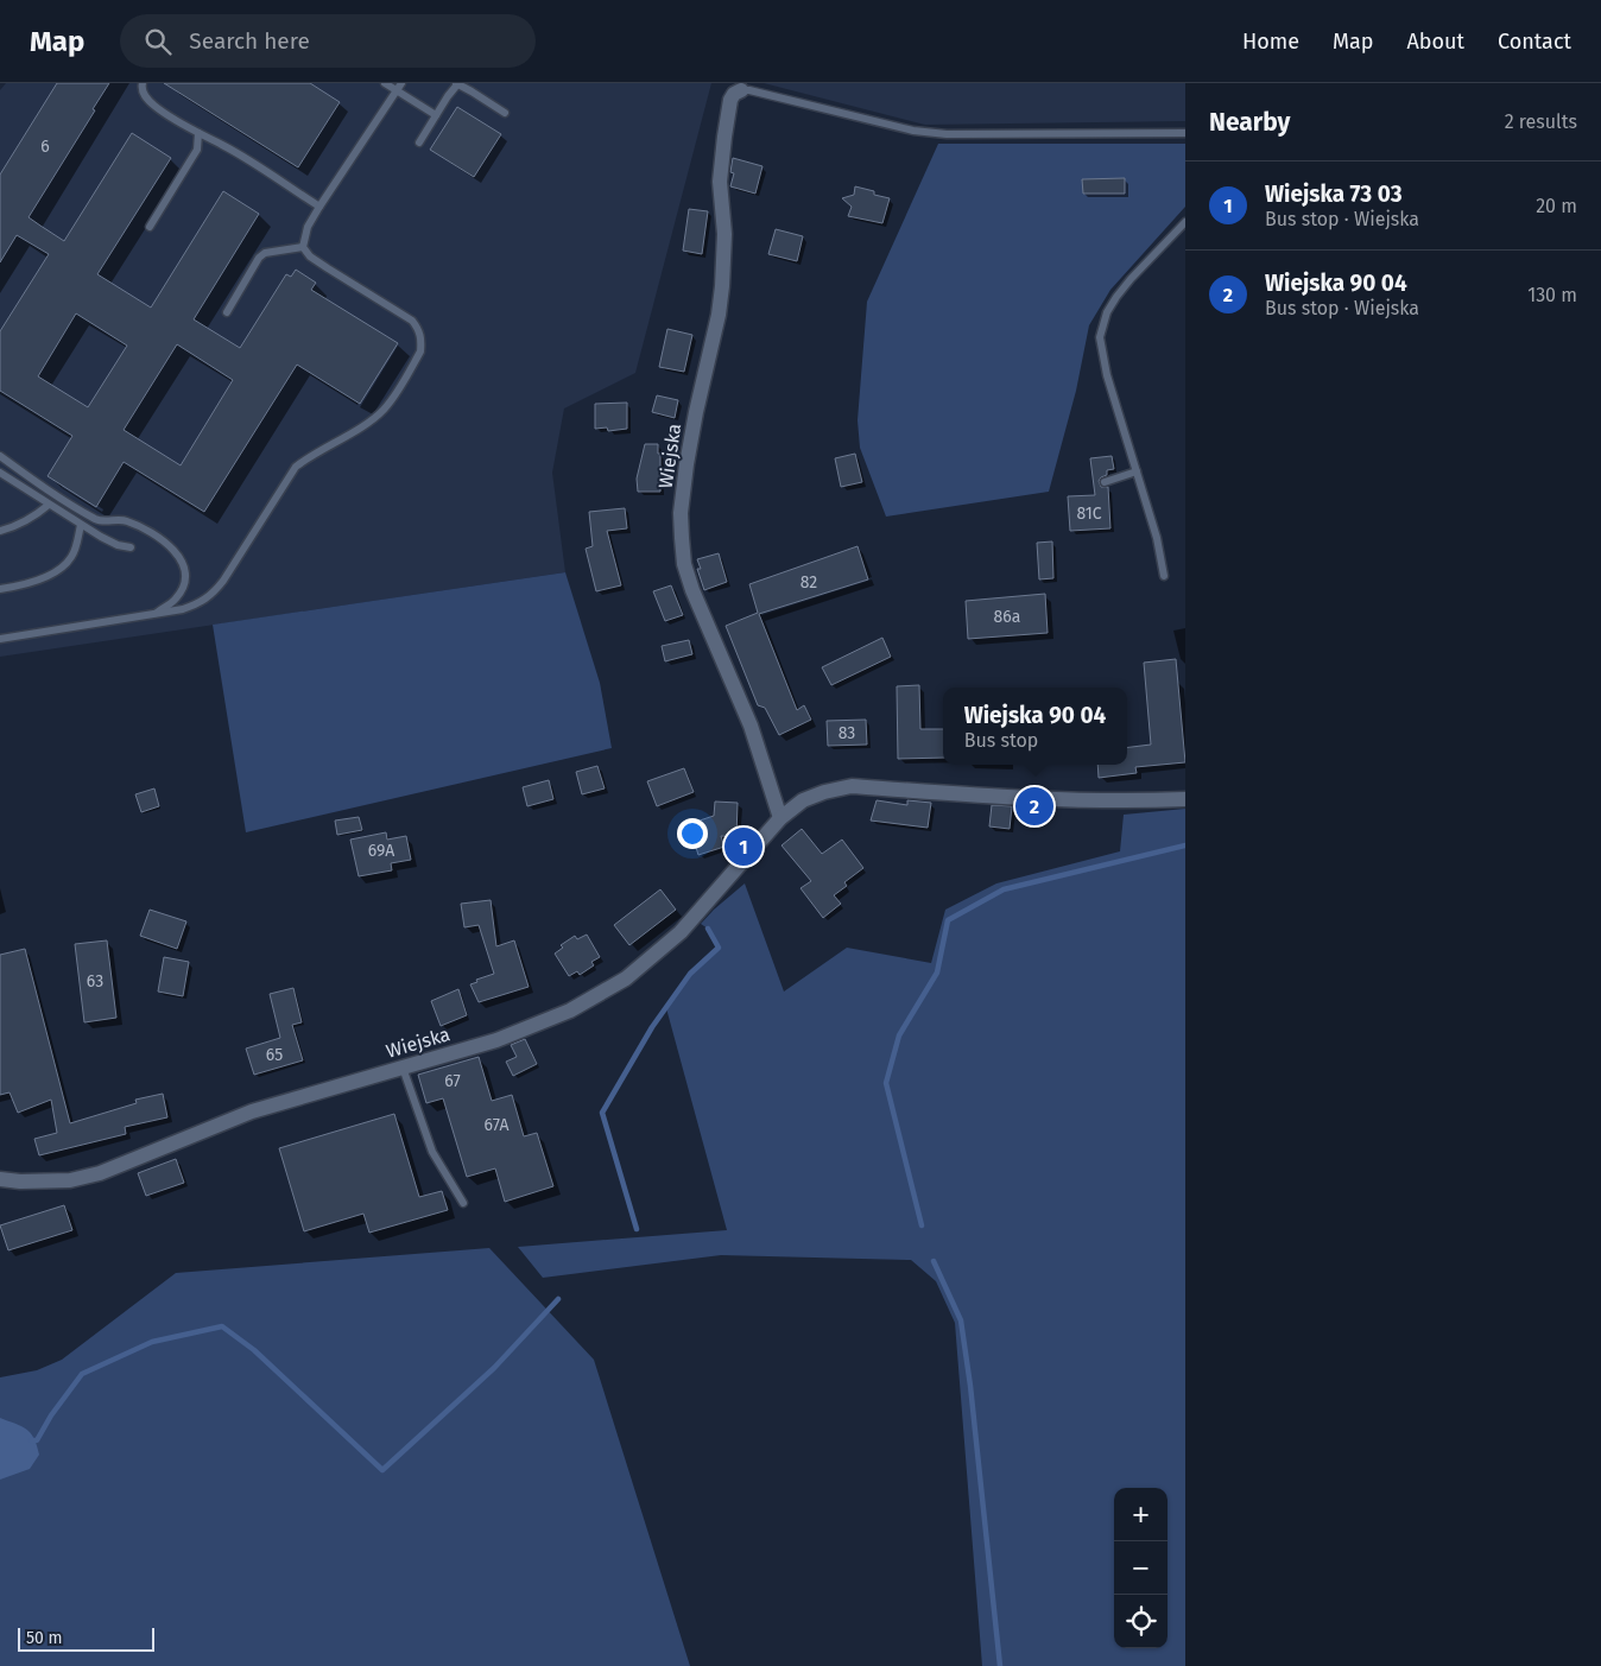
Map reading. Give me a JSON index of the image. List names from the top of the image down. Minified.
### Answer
{"streets":{"street":["Wiejska"]},"house_numbers":["6","81C","82","86a","83","69A","63","65","67","67A"],"scale_bar":"50 m","page":{"header":"Map","search":"Search here","nav":["Home","Map","About","Contact"],"heading":["Nearby","2 results"],"list":[{"mark":"1","name":"Wiejska 73 03","note":"Bus stop · Wiejska","value":"20 m"},{"mark":"2","name":"Wiejska 90 04","note":"Bus stop · Wiejska","value":"130 m"}],"popup":["Wiejska 90 04","Bus stop"],"pins":["2","1"],"map_buttons":["+","−"],"scale":"50 m"}}
